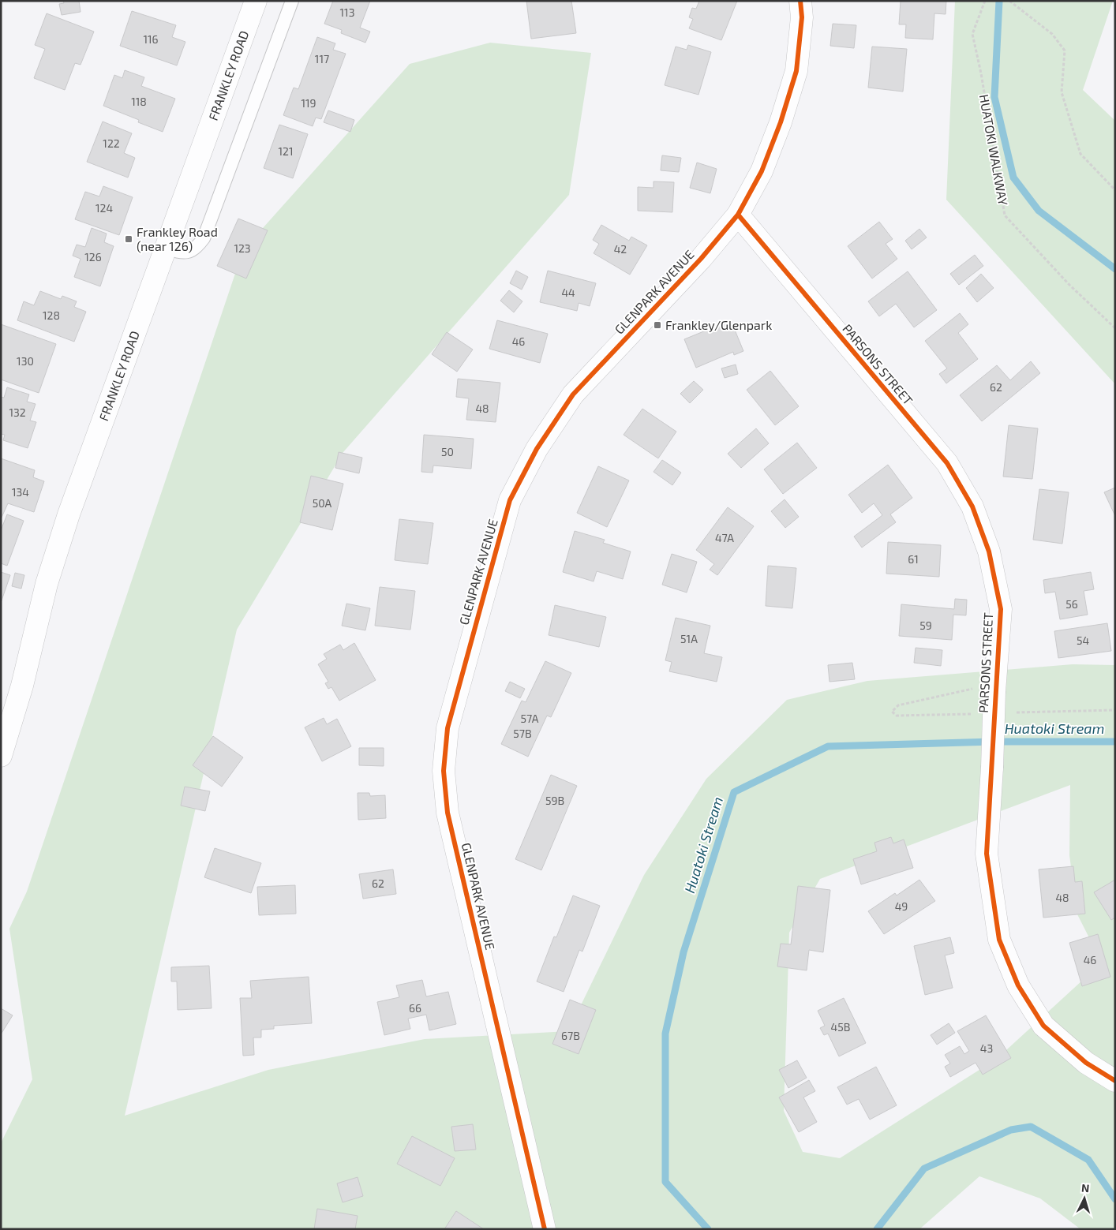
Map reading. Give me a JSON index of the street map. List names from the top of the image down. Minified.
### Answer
{"streets":{"street":["FRANKLEY ROAD","GLENPARK AVENUE","PARSONS STREET"],"path":["HUATOKI WALKWAY"]},"crossings":[["GLENPARK AVENUE","PARSONS STREET"]],"water":["Huatoki Stream"],"places":{"transit":["Frankley Road (near 126)","Frankley/Glenpark"]},"house_numbers":["113","116","117","118","119","122","121","124","123","42","126","44","128","46","130","62","48","132","50","134","50A","47A","61","56","59","51A","54","57A","57B","59B","62","48","49","46","66","45B","67B","43"],"north":"top"}
